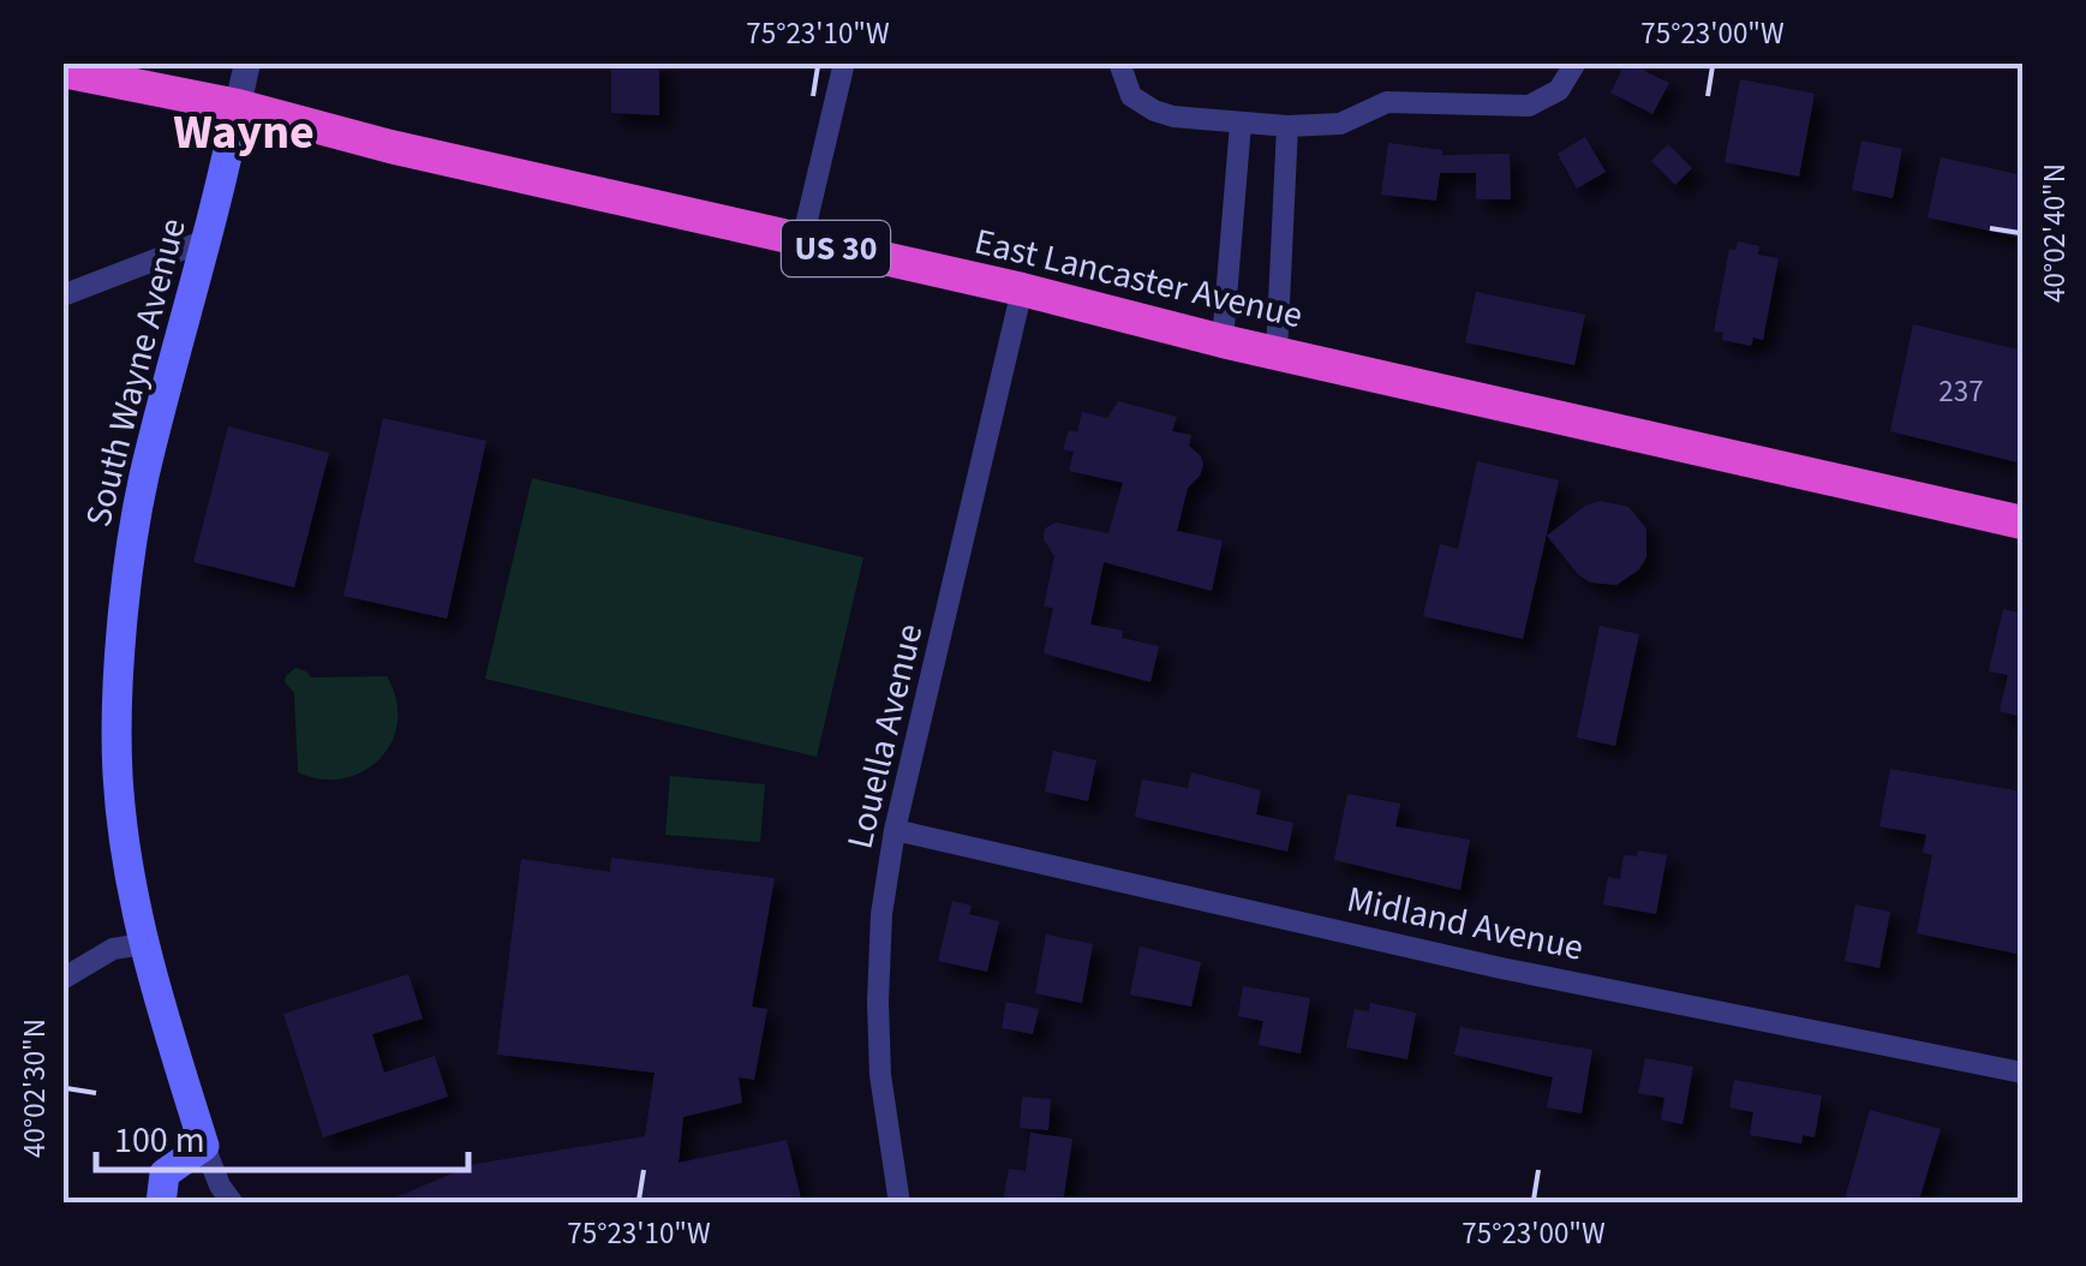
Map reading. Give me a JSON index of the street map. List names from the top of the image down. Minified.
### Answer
{"streets":{"highway":["US 30","East Lancaster Avenue"],"main road":["South Wayne Avenue"],"street":["Louella Avenue","Midland Avenue"]},"crossings":[["US 30","East Lancaster Avenue"],["US 30","South Wayne Avenue"],["East Lancaster Avenue","South Wayne Avenue"],["East Lancaster Avenue","Louella Avenue"],["Louella Avenue","Midland Avenue"]],"districts":["Wayne"],"house_numbers":["237"],"scale_bar":"100 m","coordinates":["75°23'10\"W","75°23'00\"W","40°02'40\"N","40°02'30\"N"]}
